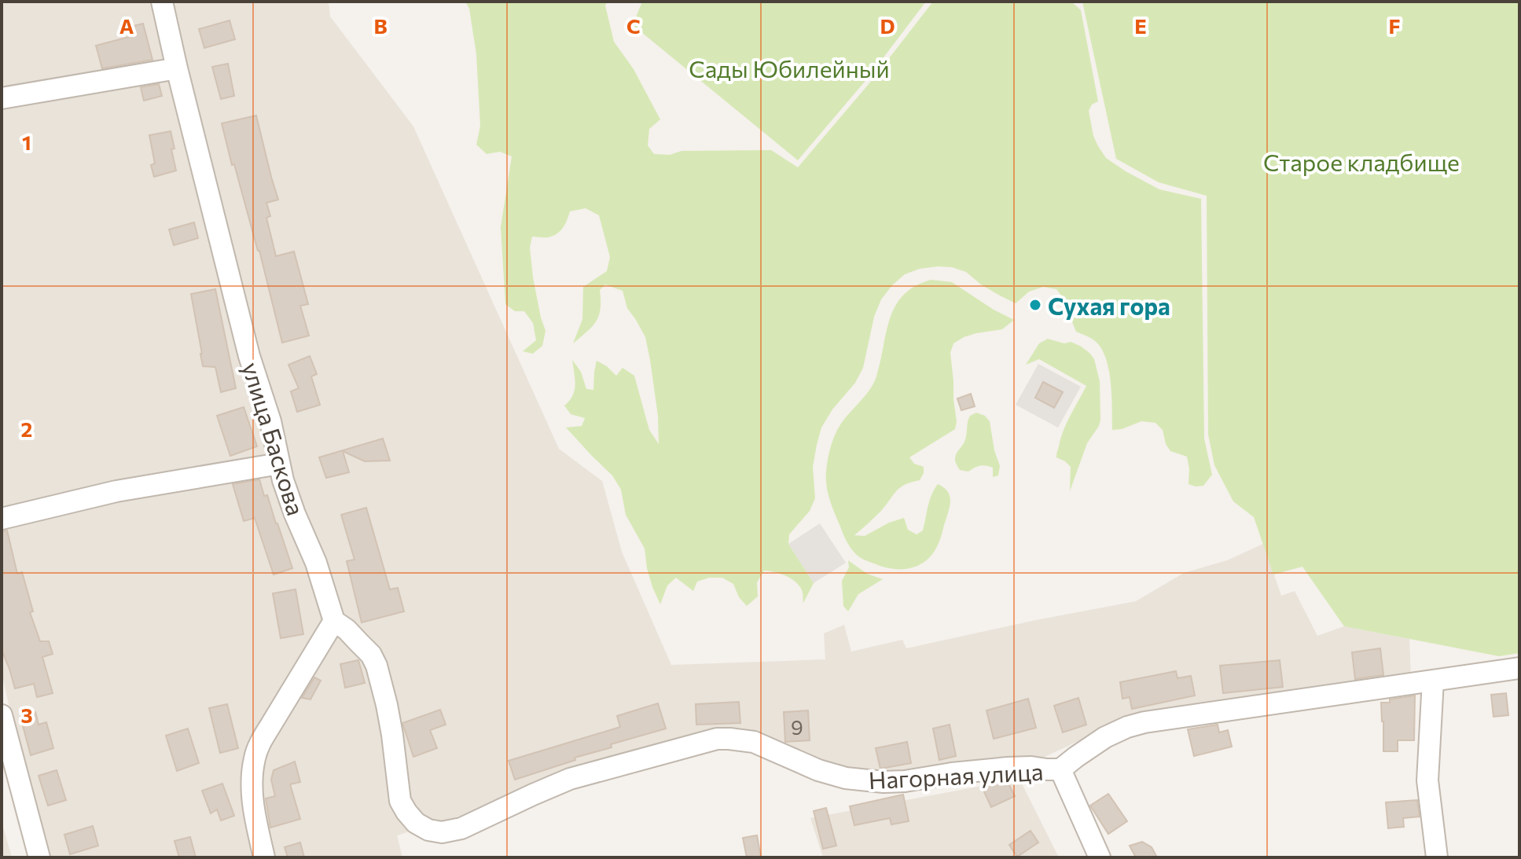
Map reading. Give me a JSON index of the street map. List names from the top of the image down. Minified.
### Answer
{"streets":{"street":["улица Баскова","Нагорная улица"]},"crossings":[["улица Баскова","Нагорная улица"]],"parks":["Сады Юбилейный","Старое кладбище"],"places":["Сухая гора"],"house_numbers":["9"],"grid":{"columns":["A","B","C","D","E","F"],"rows":["1","2","3"]}}
